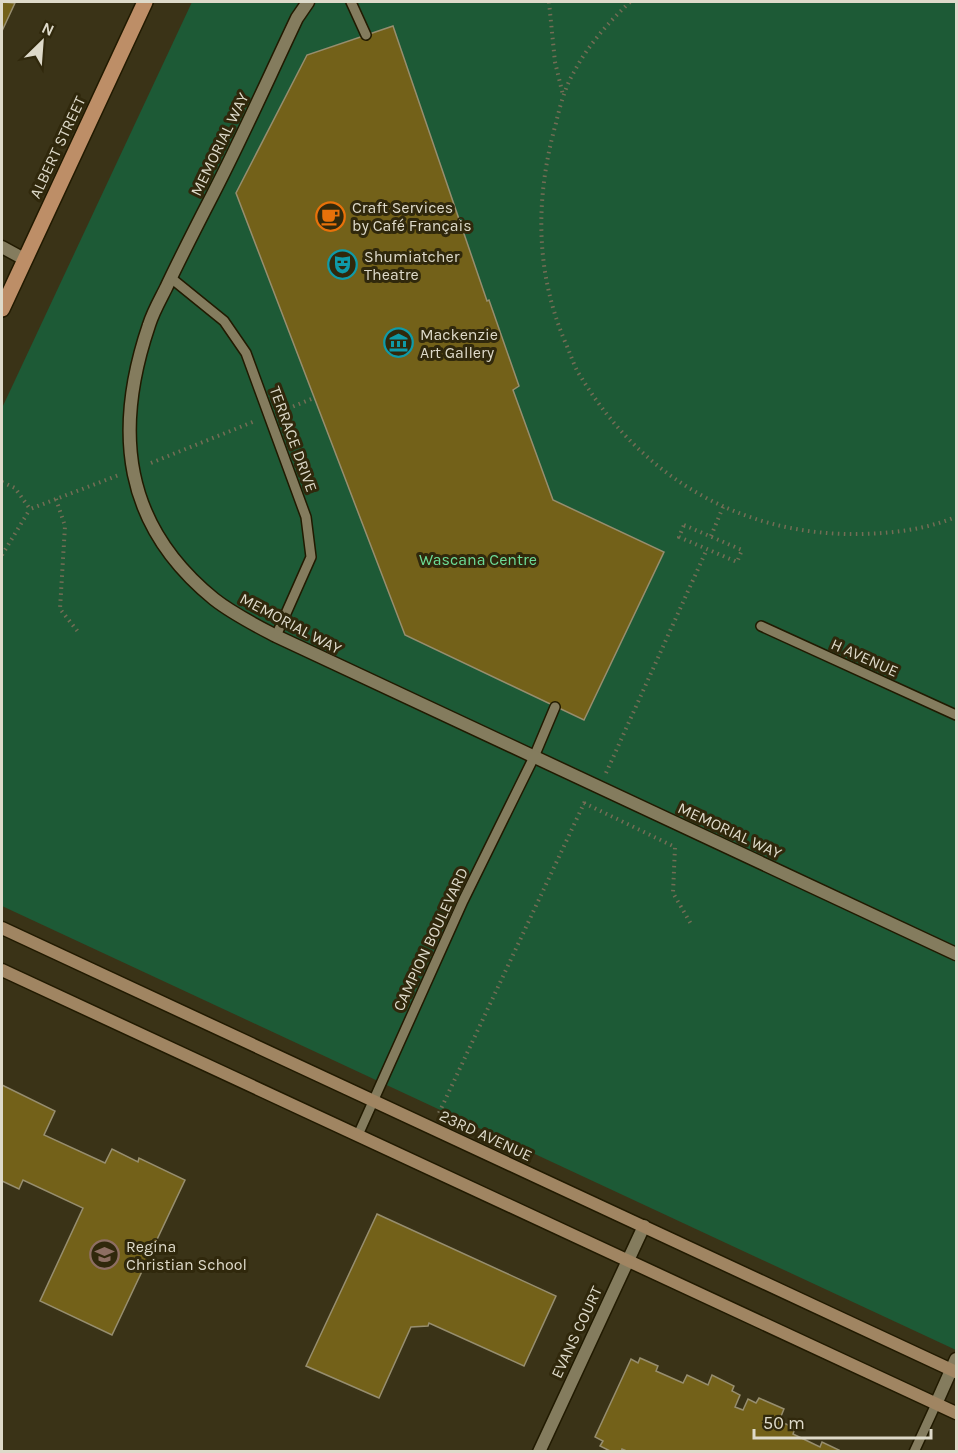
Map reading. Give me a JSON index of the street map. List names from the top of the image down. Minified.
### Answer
{"streets":{"main road":["ALBERT STREET","23RD AVENUE"],"street":["MEMORIAL WAY","EVANS COURT"],"lane":["TERRACE DRIVE","H AVENUE","CAMPION BOULEVARD"]},"crossings":[["MEMORIAL WAY","TERRACE DRIVE"],["MEMORIAL WAY","CAMPION BOULEVARD"],["CAMPION BOULEVARD","23RD AVENUE"],["23RD AVENUE","EVANS COURT"]],"parks":["Wascana Centre"],"places":{"cafe":["Craft Services by Café Français"],"theatre":["Shumiatcher Theatre"],"museum":["Mackenzie Art Gallery"],"school or university":["Regina Christian School"]},"scale_bar":"50 m","north":"top right"}
